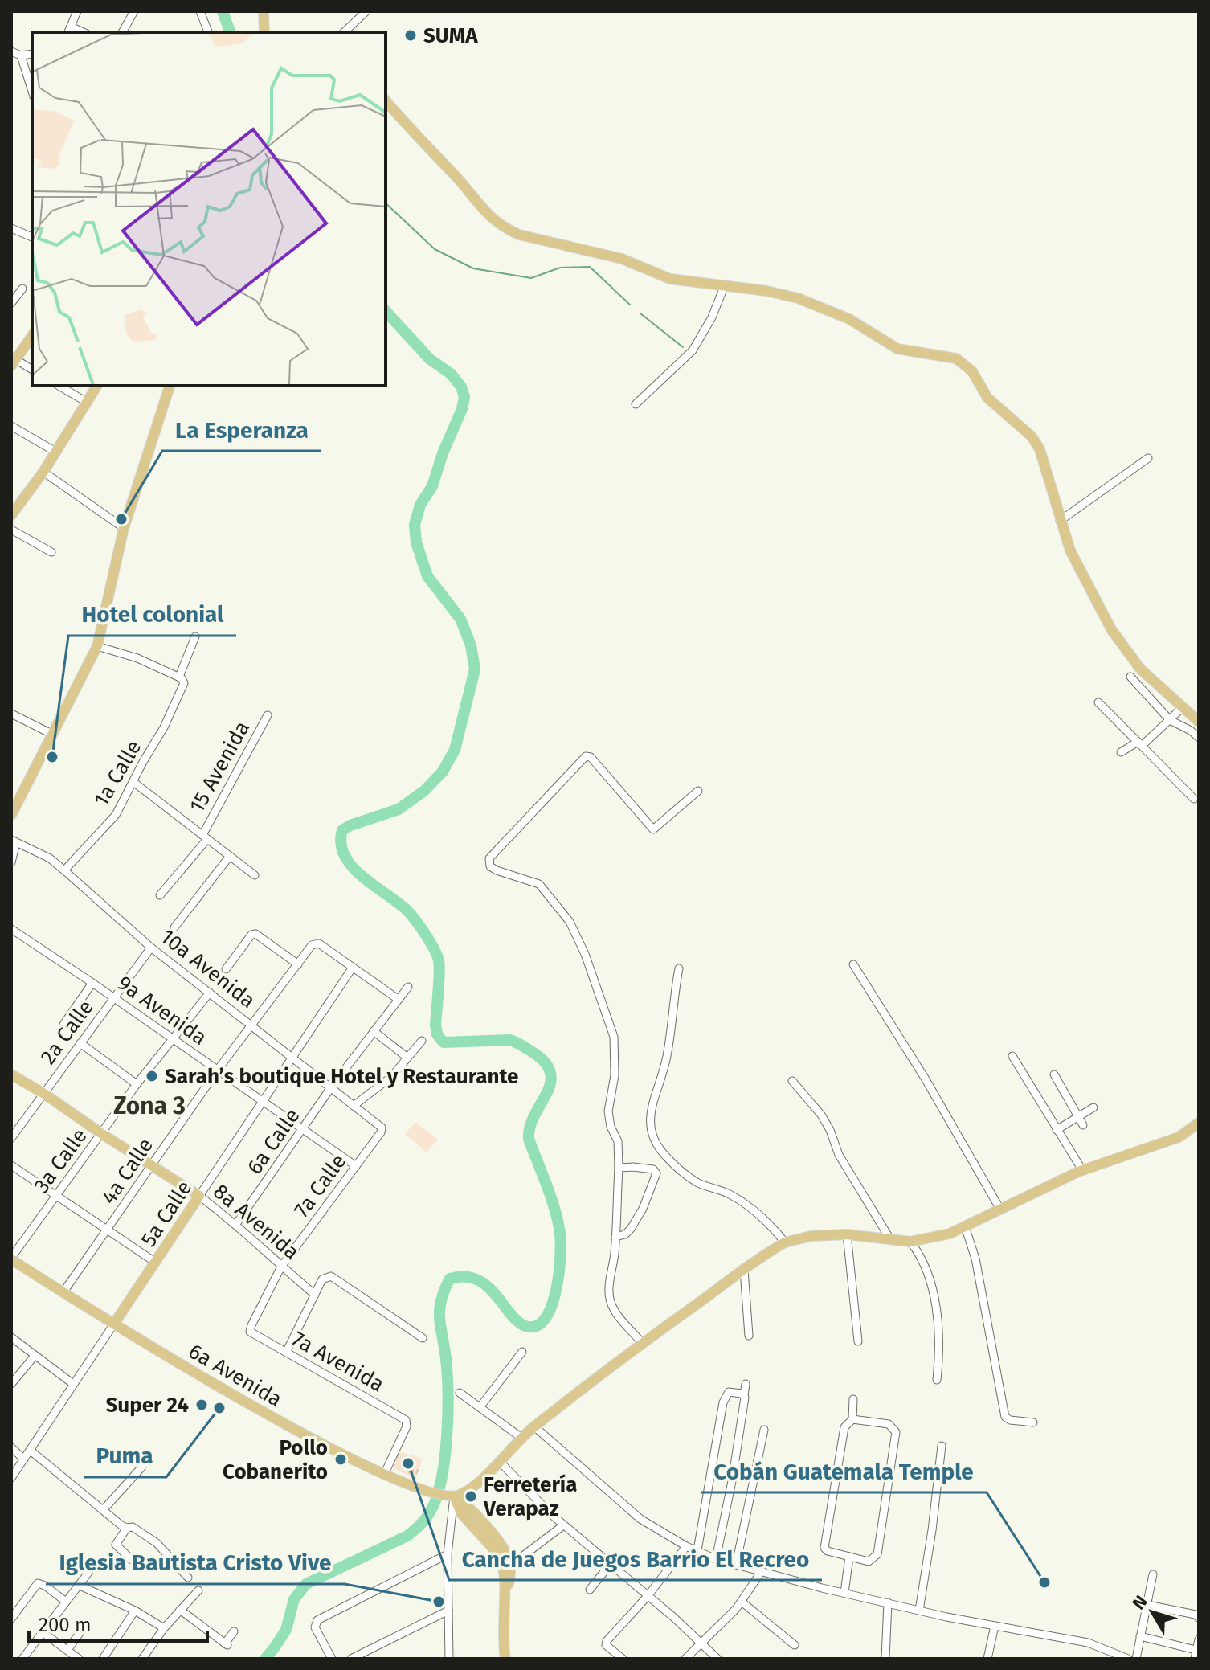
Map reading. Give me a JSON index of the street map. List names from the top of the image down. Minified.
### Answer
{"streets":{"main road":["5a Calle","8a Avenida","6a Avenida"],"street":["15 Avenida","1a Calle","10a Avenida","9a Avenida","2a Calle","6a Calle","3a Calle","4a Calle","7a Calle","7a Avenida"]},"crossings":[["1a Calle","10a Avenida"],["10a Avenida","2a Calle"],["10a Avenida","6a Calle"],["10a Avenida","3a Calle"],["10a Avenida","4a Calle"],["10a Avenida","7a Calle"],["10a Avenida","5a Calle"],["9a Avenida","2a Calle"],["9a Avenida","6a Calle"],["9a Avenida","3a Calle"],["9a Avenida","4a Calle"],["9a Avenida","7a Calle"],["9a Avenida","5a Calle"],["2a Calle","8a Avenida"],["6a Calle","8a Avenida"],["3a Calle","8a Avenida"],["3a Calle","6a Avenida"],["4a Calle","5a Calle"],["4a Calle","8a Avenida"],["4a Calle","6a Avenida"],["7a Calle","8a Avenida"],["7a Calle","7a Avenida"],["5a Calle","8a Avenida"],["5a Calle","6a Avenida"],["7a Avenida","6a Avenida"]],"districts":["Zona 3"],"places":["SUMA","La Esperanza","Hotel colonial","Sarah’s boutique Hotel y Restaurante","Super 24","Puma","Pollo Cobanerito","Cancha de Juegos Barrio El Recreo","Ferretería Verapaz","Cobán Guatemala Temple","Iglesia Bautista Cristo Vive"],"scale_bar":"200 m","north":"top left"}
